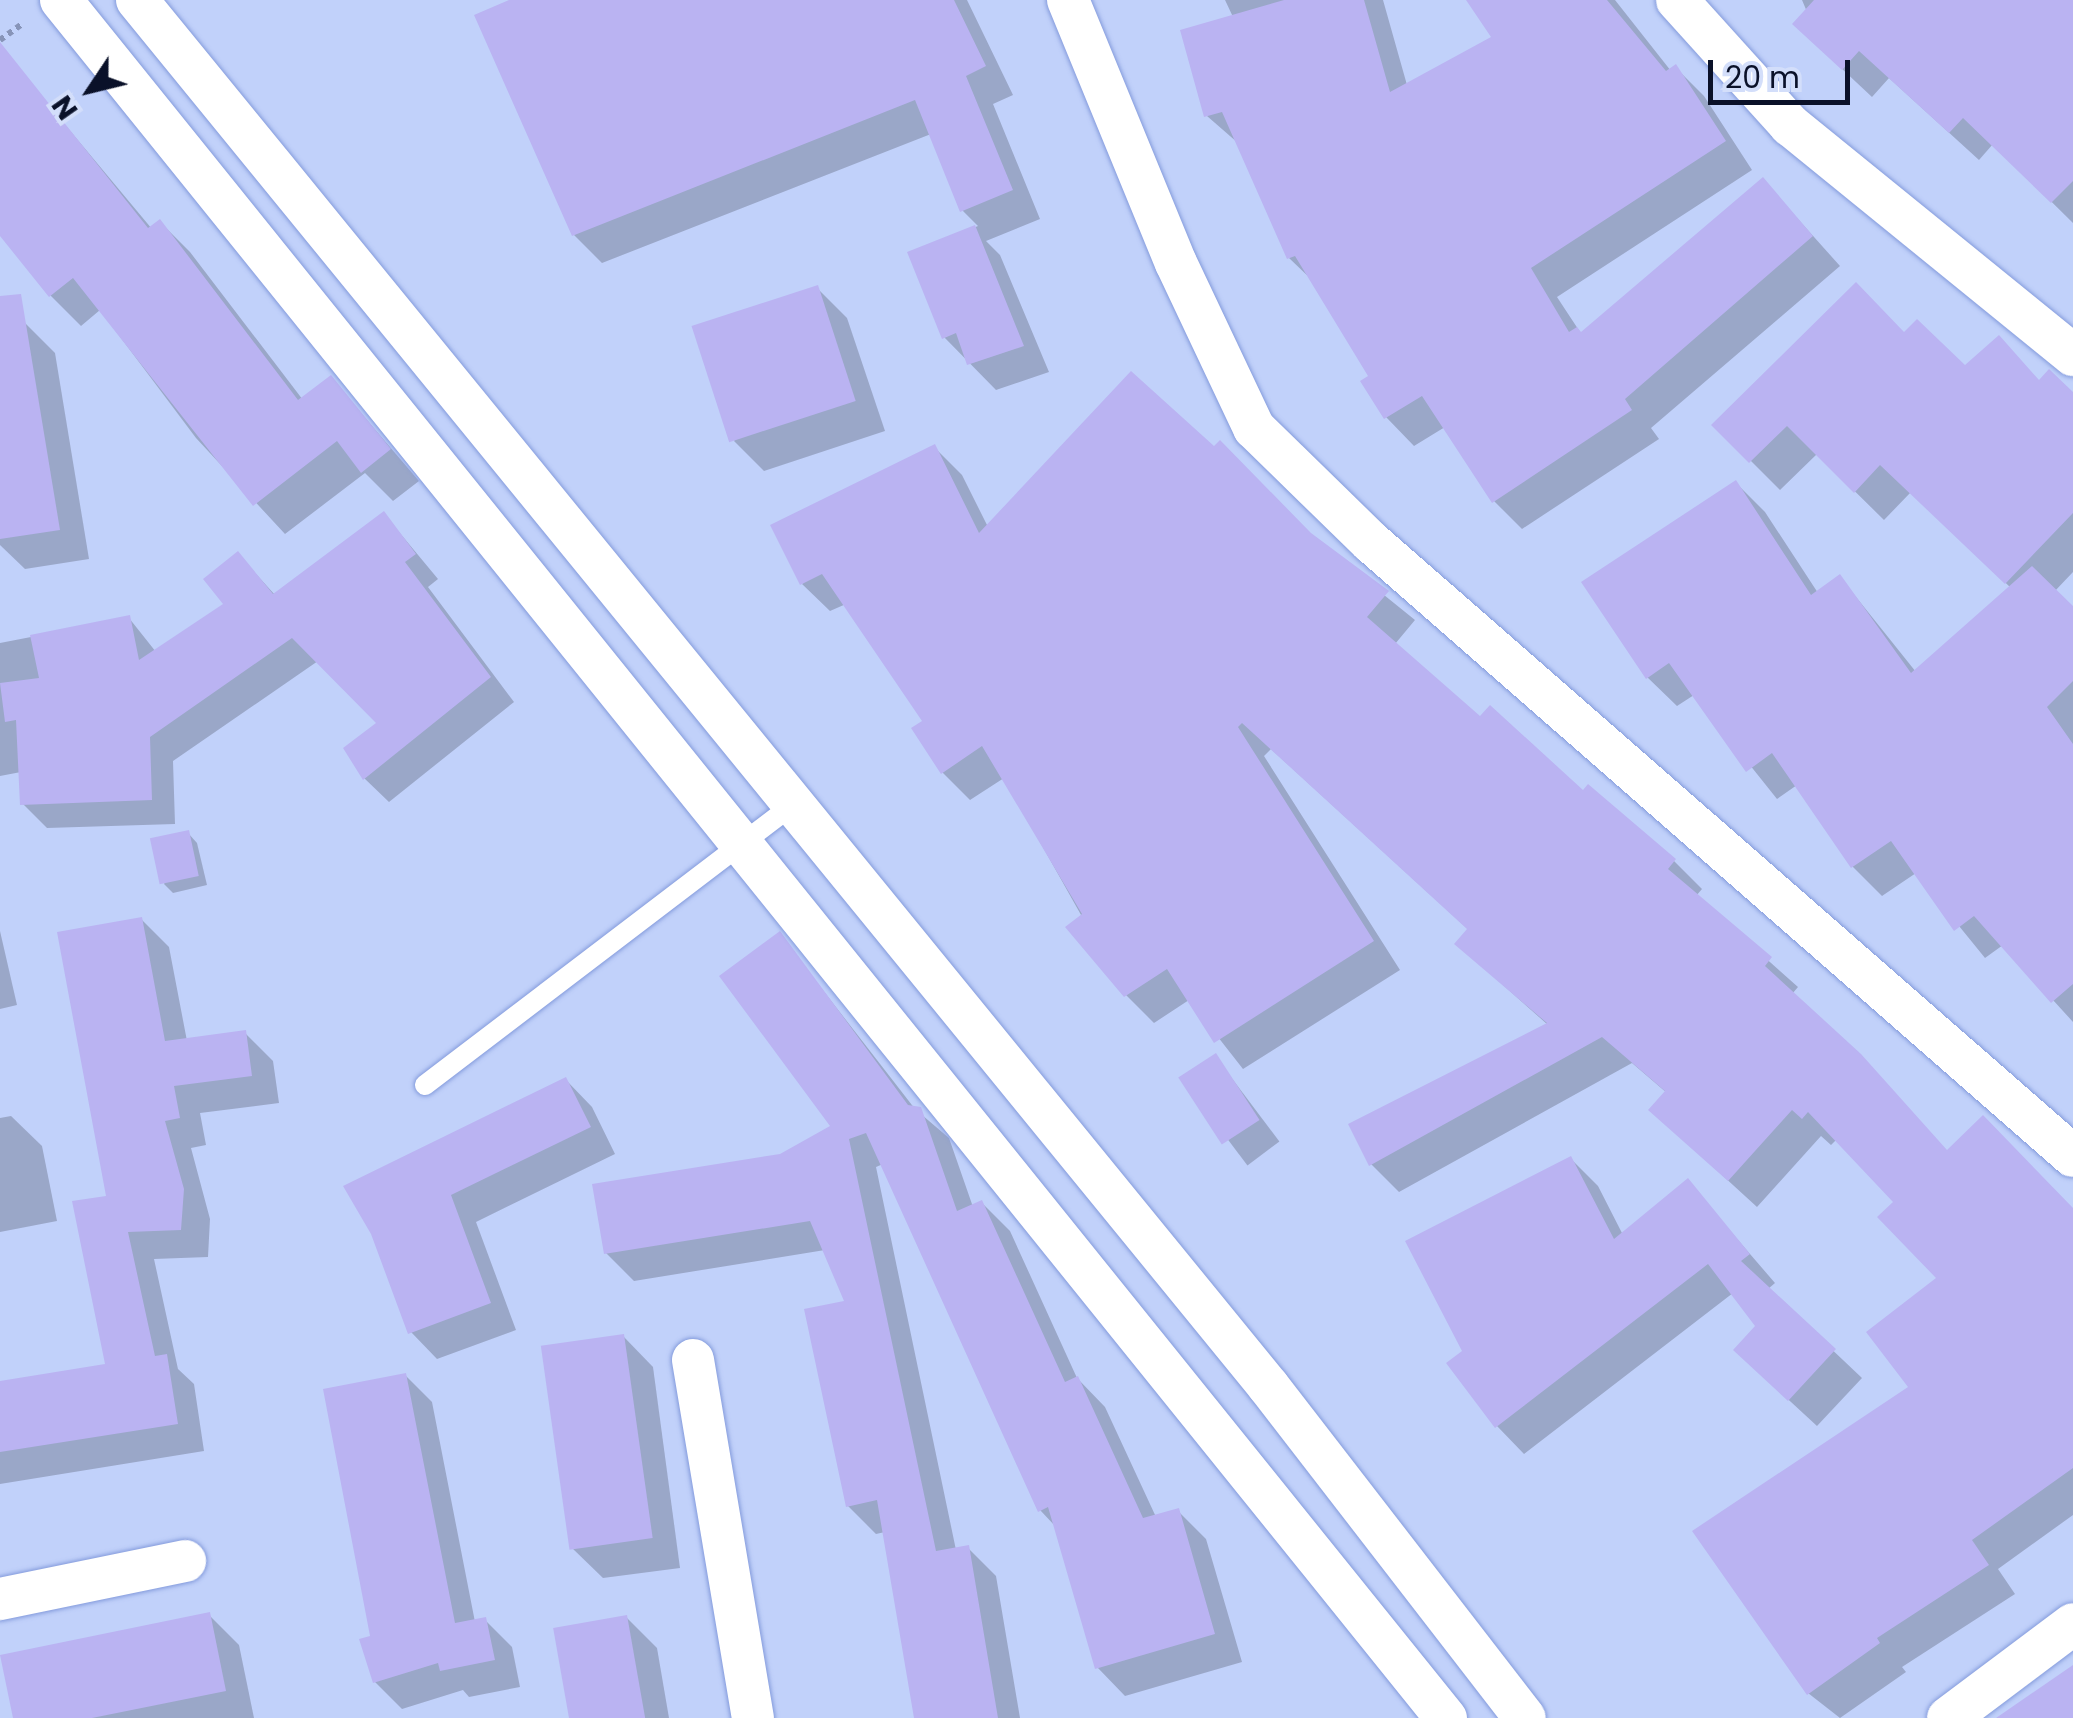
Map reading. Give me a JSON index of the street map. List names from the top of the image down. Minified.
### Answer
{"scale_bar":"20 m","north":"bottom left"}
